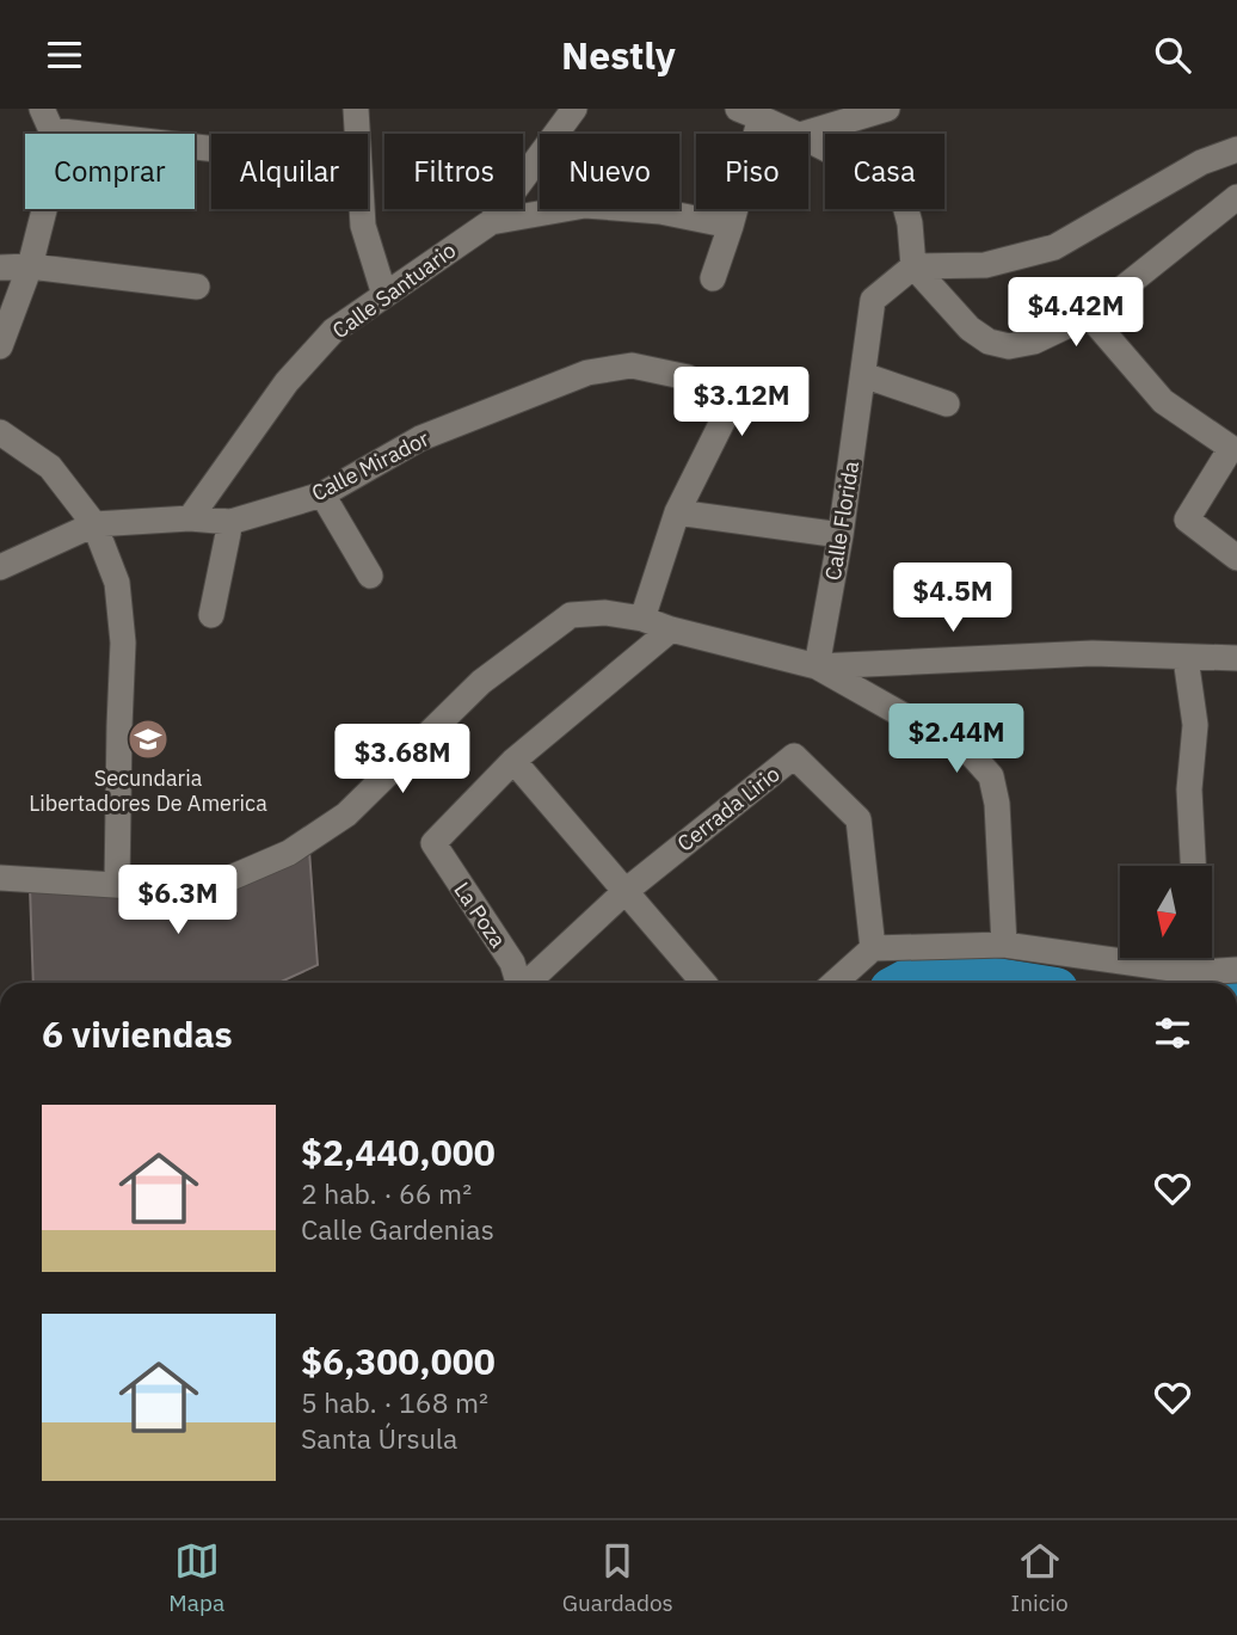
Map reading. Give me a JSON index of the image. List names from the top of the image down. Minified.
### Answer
{"streets":{"street":["Calle Santuario","Calle Mirador","Calle Florida","Cerrada Lirio","La Poza"]},"crossings":[["Calle Santuario","Calle Mirador"]],"places":{"school or university":["Secundaria Libertadores De America"]},"north":"bottom","page":{"header":"Nestly","chip":["Comprar","Alquilar","Filtros","Nuevo","Piso","Casa"],"price":["$4.42M","$3.12M","$4.5M","$2.44M","$3.68M","$6.3M"],"heading":"6 viviendas","list":[{"name":"$2,440,000","note":"2 hab. · 66 m² · Calle Gardenias"},{"name":"$6,300,000","note":"5 hab. · 168 m² · Santa Úrsula"}],"tabs":["Mapa","Guardados","Inicio"]}}
